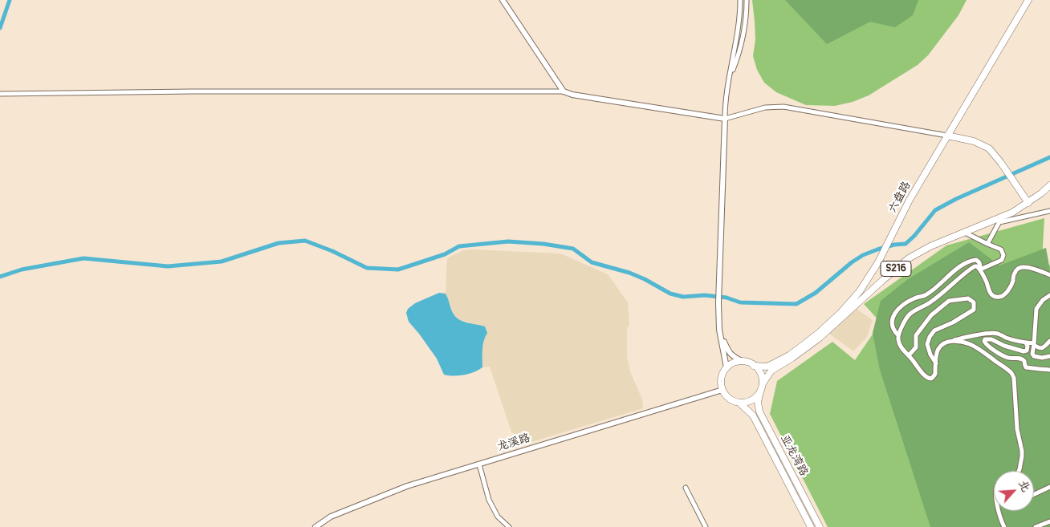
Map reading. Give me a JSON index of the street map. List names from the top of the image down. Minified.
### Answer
{"streets":{"main road":["六盘路","S216","亚龙湾路"],"street":["龙溪路"]},"crossings":[["六盘路","S216"],["六盘路","龙溪路"],["六盘路","亚龙湾路"],["S216","龙溪路"],["S216","亚龙湾路"],["龙溪路","亚龙湾路"]],"north":"top right"}
